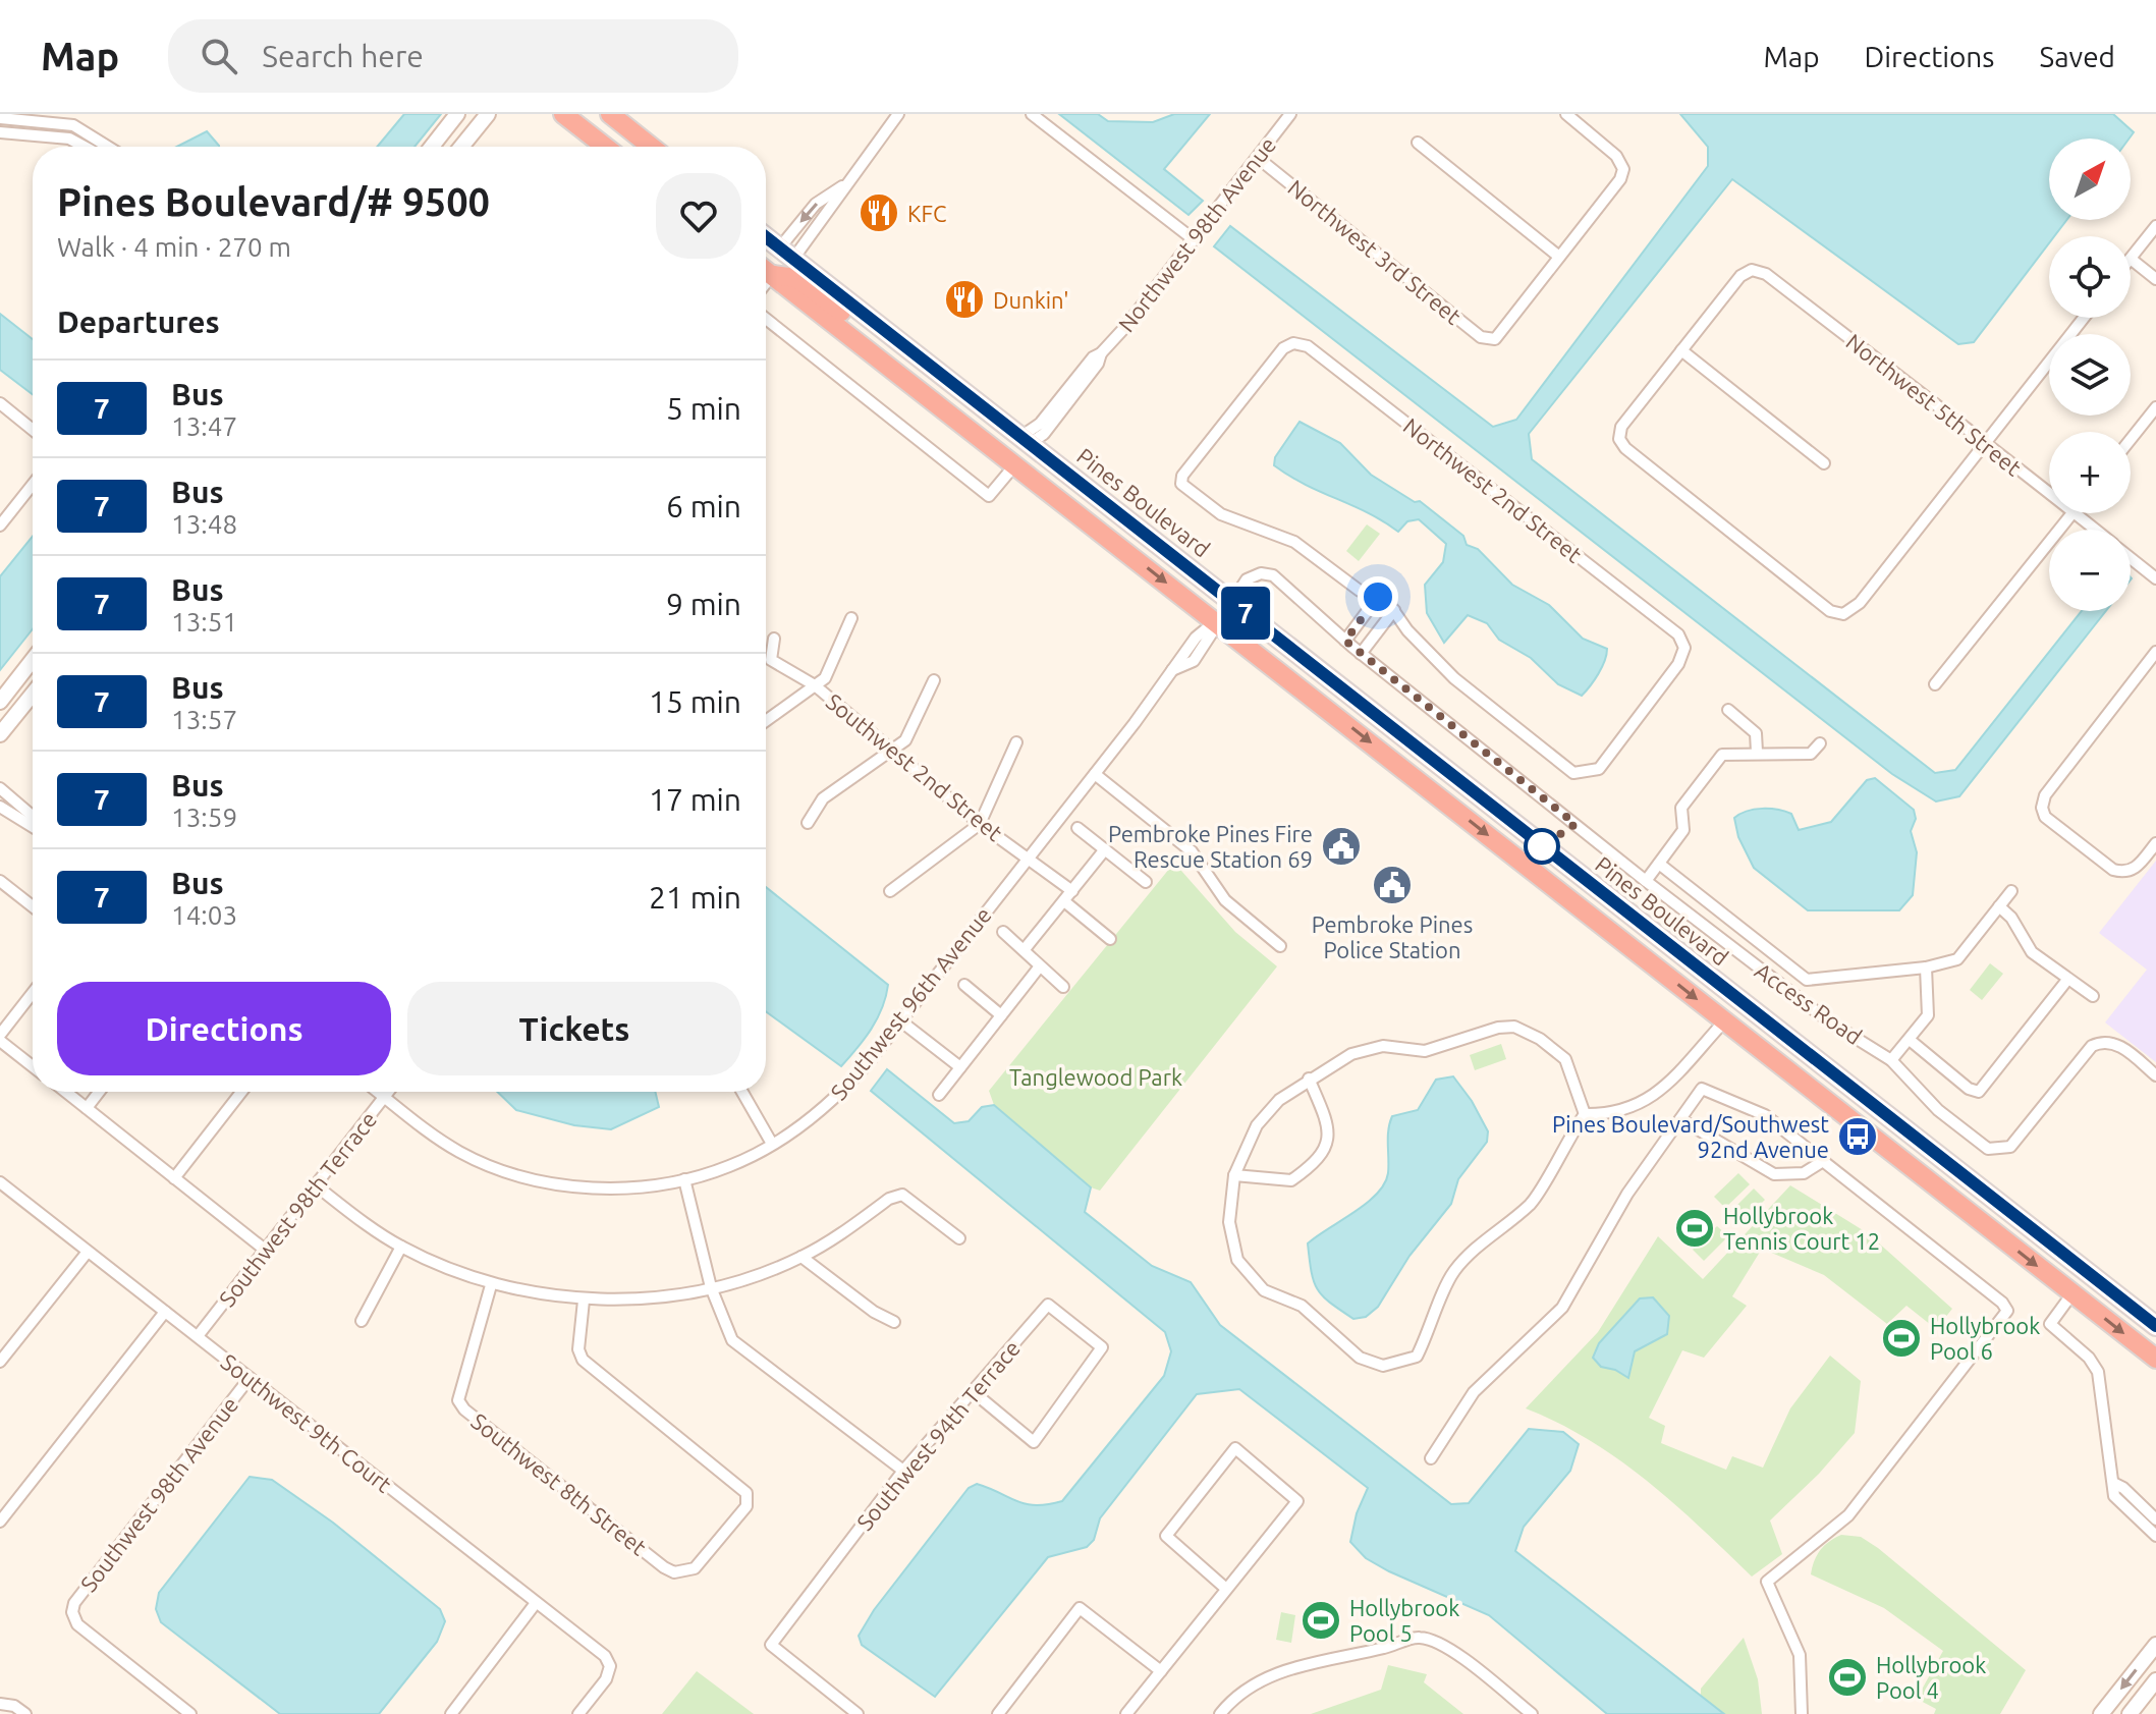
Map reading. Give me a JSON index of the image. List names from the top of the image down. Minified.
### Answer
{"streets":{"highway":["Pines Boulevard"],"street":["Northwest 98th Avenue","Northwest 3rd Street","Northwest 5th Street","Northwest 2nd Street","Southwest 2nd Street","Southwest 96th Avenue","Access Road","Southwest 98th Terrace","Southwest 9th Court","Southwest 94th Terrace","Southwest 8th Street","Southwest 98th Avenue"]},"crossings":[["Northwest 98th Avenue","Northwest 3rd Street"],["Northwest 98th Avenue","Pines Boulevard"],["Pines Boulevard","Southwest 96th Avenue"],["Southwest 2nd Street","Southwest 96th Avenue"],["Southwest 96th Avenue","Access Road"],["Southwest 96th Avenue","Southwest 98th Terrace"],["Southwest 98th Terrace","Southwest 9th Court"],["Southwest 9th Court","Southwest 98th Avenue"]],"parks":["Tanglewood Park"],"places":{"restaurant":["KFC","Dunkin'"],"public building":["Pembroke Pines Fire Rescue Station 69","Pembroke Pines Police Station"],"bus stop":["Pines Boulevard/Southwest 92nd Avenue"],"sports":["Hollybrook Tennis Court 12","Hollybrook Pool 6","Hollybrook Pool 5","Hollybrook Pool 4"]},"lines":["bus line 7"],"north":"top right","page":{"header":"Map","search":"Search here","nav":["Map","Directions","Saved"],"on_map":"7","map_buttons":["+","−"],"heading":[["Pines Boulevard/# 9500","Walk · 4 min · 270 m"],"Departures"],"list":[{"mark":"7","name":"Bus","note":"13:47","value":"5 min"},{"mark":"7","name":"Bus","note":"13:48","value":"6 min"},{"mark":"7","name":"Bus","note":"13:51","value":"9 min"},{"mark":"7","name":"Bus","note":"13:57","value":"15 min"},{"mark":"7","name":"Bus","note":"13:59","value":"17 min"},{"mark":"7","name":"Bus","note":"14:03","value":"21 min"}],"buttons":["Directions","Tickets"]}}
